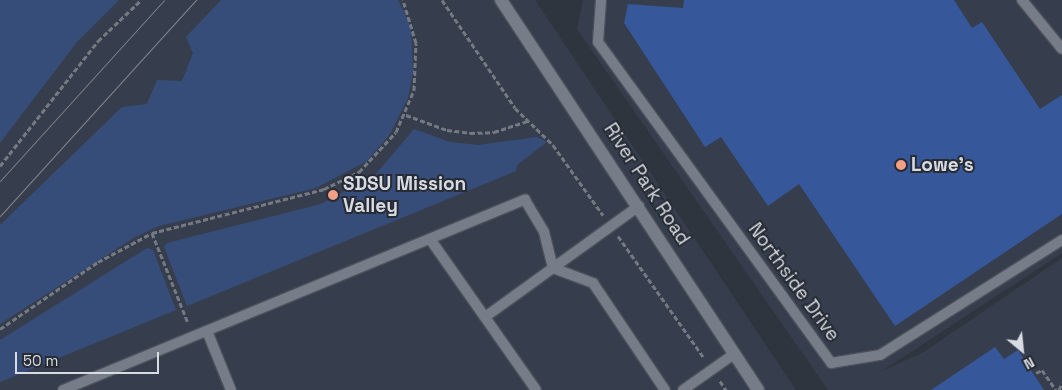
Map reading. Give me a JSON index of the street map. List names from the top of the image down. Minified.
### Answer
{"streets":{"street":["River Park Road"],"lane":["Northside Drive"]},"places":["Lowe's","SDSU Mission Valley"],"scale_bar":"50 m","north":"bottom right"}
